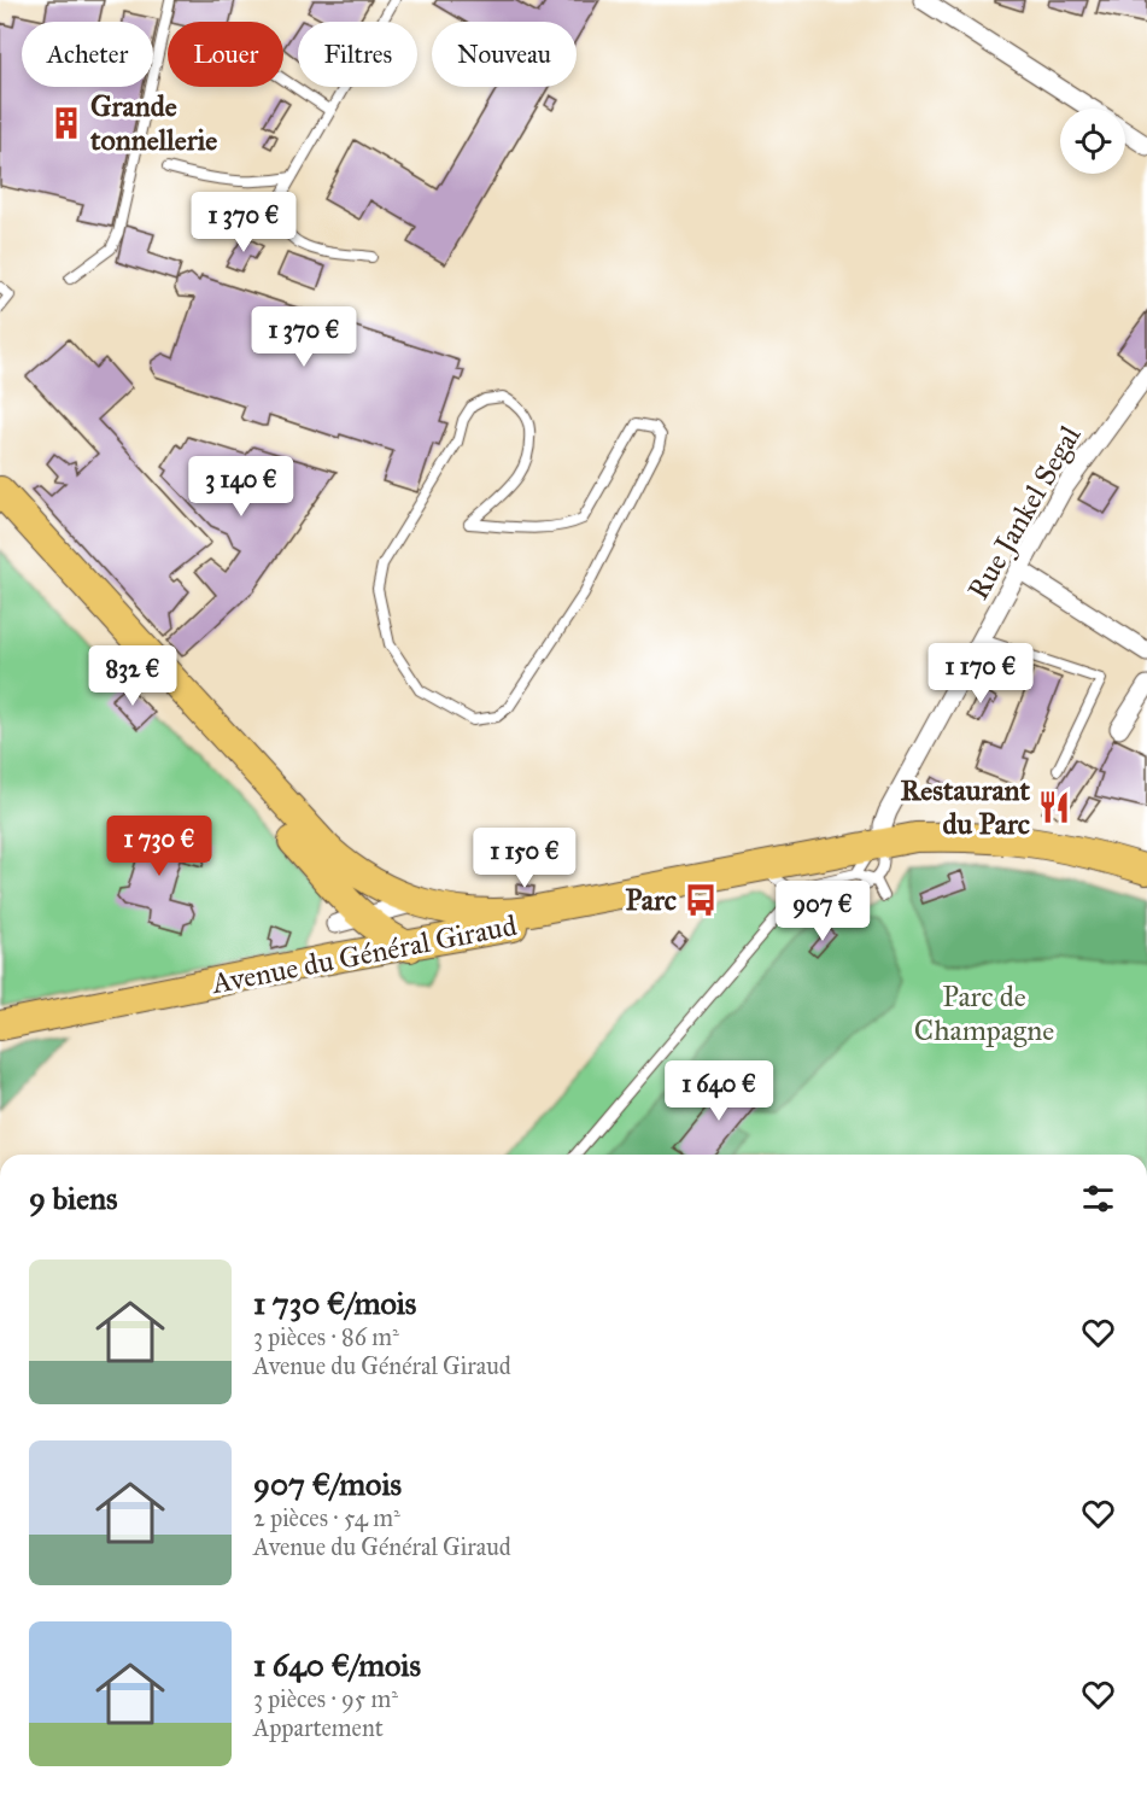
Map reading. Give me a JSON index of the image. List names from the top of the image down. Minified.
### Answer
{"streets":{"main road":["Avenue du Général Giraud"],"street":["Rue Jankel Segal"]},"crossings":[["Rue Jankel Segal","Avenue du Général Giraud"]],"parks":["Parc de Champagne"],"places":{"building":["Grande tonnellerie"],"restaurant":["Restaurant du Parc"],"bus stop":["Parc"]},"page":{"chip":["Acheter","Louer","Filtres","Nouveau"],"price":["1 370 €","1 370 €","3 140 €","1 170 €","832 €","1 730 €","1 150 €","907 €","1 640 €"],"heading":"9 biens","list":[{"name":"1 730 €/mois","note":"3 pièces · 86 m² · Avenue du Général Giraud"},{"name":"907 €/mois","note":"2 pièces · 54 m² · Avenue du Général Giraud"},{"name":"1 640 €/mois","note":"3 pièces · 95 m² · Appartement"}]}}
